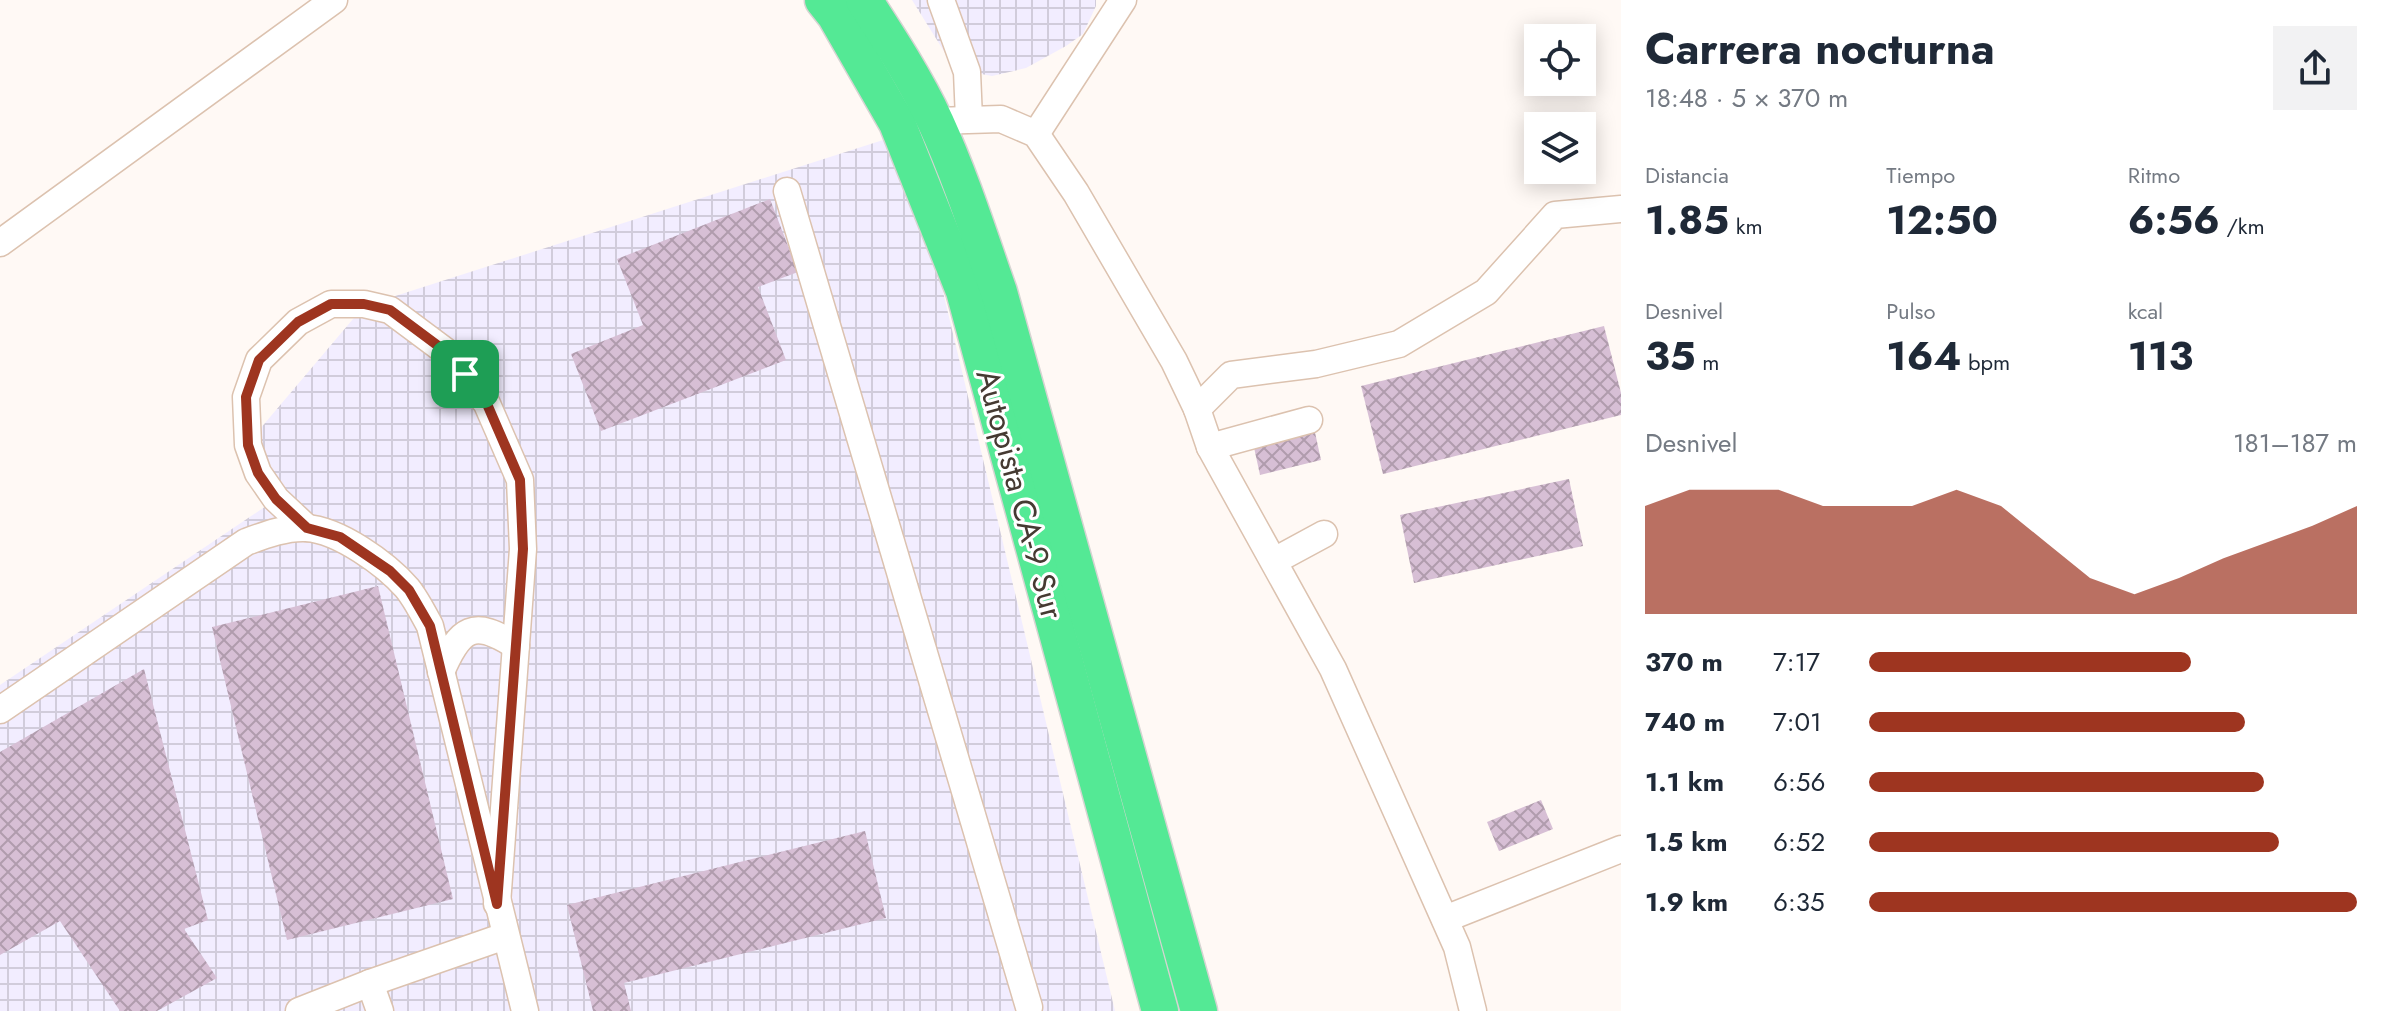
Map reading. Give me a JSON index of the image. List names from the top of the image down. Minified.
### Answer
{"streets":{"highway":["Autopista CA-9 Sur"]},"page":{"heading":["Carrera nocturna","18:48 · 5 × 370 m"],"stats":[["Distancia","1.85 km"],["Tiempo","12:50"],["Ritmo","6:56 /km"],["Desnivel","35 m"],["Pulso","164 bpm"],["kcal","113"]],"chart":["Desnivel","181–187 m"],"list":[{"name":"370 m","note":"7:17"},{"name":"740 m","note":"7:01"},{"name":"1.1 km","note":"6:56"},{"name":"1.5 km","note":"6:52"},{"name":"1.9 km","note":"6:35"}]}}
